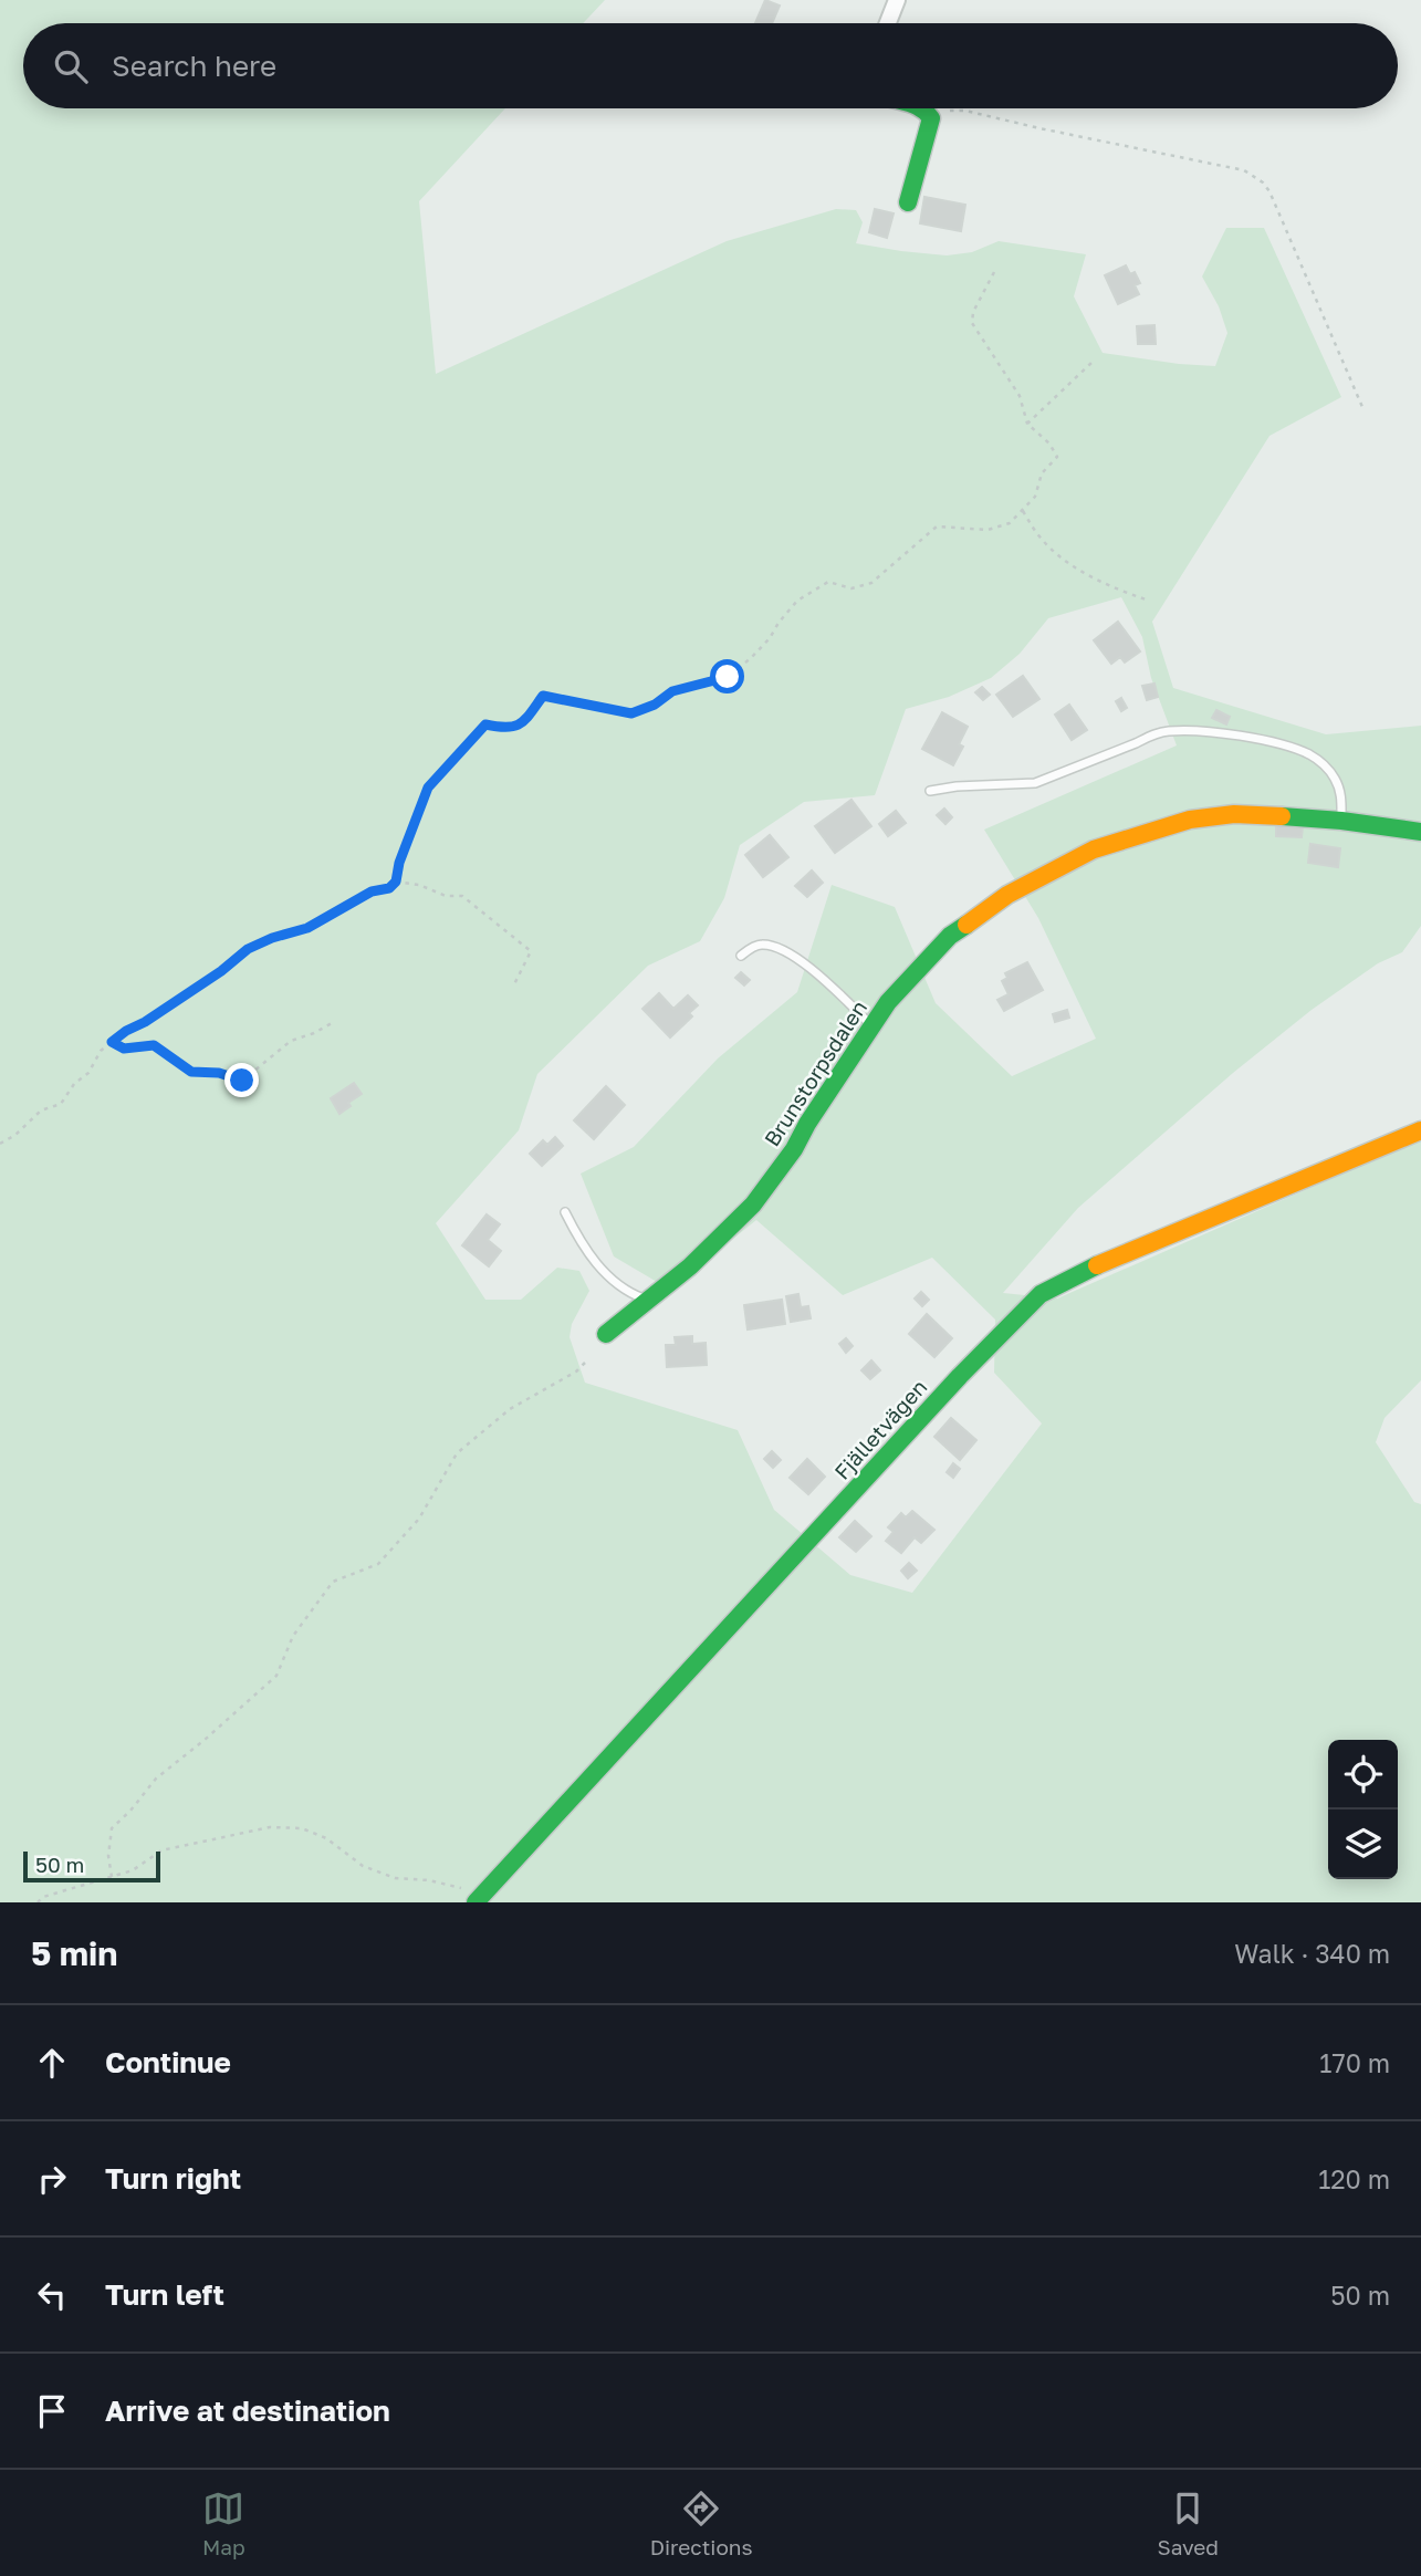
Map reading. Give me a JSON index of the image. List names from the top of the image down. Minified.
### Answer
{"streets":{"street":["Brunstorpsdalen","Fjälletvägen"]},"scale_bar":"50 m","page":{"search":"Search here","scale":"50 m","heading":["5 min","Walk · 340 m"],"list":[["Continue","170 m"],["Turn right","120 m"],["Turn left","50 m"],"Arrive at destination"],"nav":["Map","Directions","Saved"]}}
